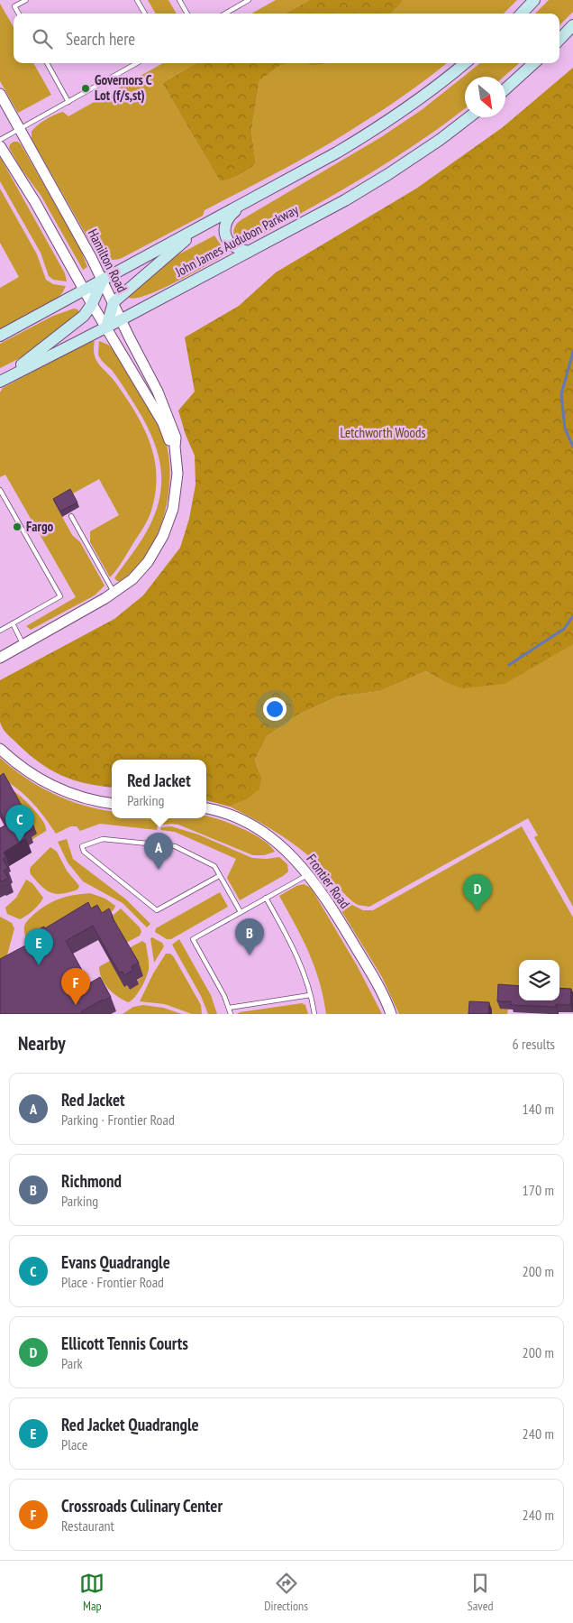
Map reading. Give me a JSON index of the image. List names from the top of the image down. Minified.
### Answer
{"streets":{"main road":["John James Audubon Parkway"],"street":["Hamilton Road","Frontier Road"]},"crossings":[["John James Audubon Parkway","Hamilton Road"]],"parks":["Letchworth Woods"],"places":["Governors C Lot (f/s,st)","Fargo"],"north":"bottom right","page":{"search":"Search here","popup":["Red Jacket","Parking"],"pins":["C","A","D","B","E","F"],"heading":["Nearby","6 results"],"list":[{"mark":"A","name":"Red Jacket","note":"Parking · Frontier Road","value":"140 m"},{"mark":"B","name":"Richmond","note":"Parking","value":"170 m"},{"mark":"C","name":"Evans Quadrangle","note":"Place · Frontier Road","value":"200 m"},{"mark":"D","name":"Ellicott Tennis Courts","note":"Park","value":"200 m"},{"mark":"E","name":"Red Jacket Quadrangle","note":"Place","value":"240 m"},{"mark":"F","name":"Crossroads Culinary Center","note":"Restaurant","value":"240 m"}],"nav":["Map","Directions","Saved"]}}
